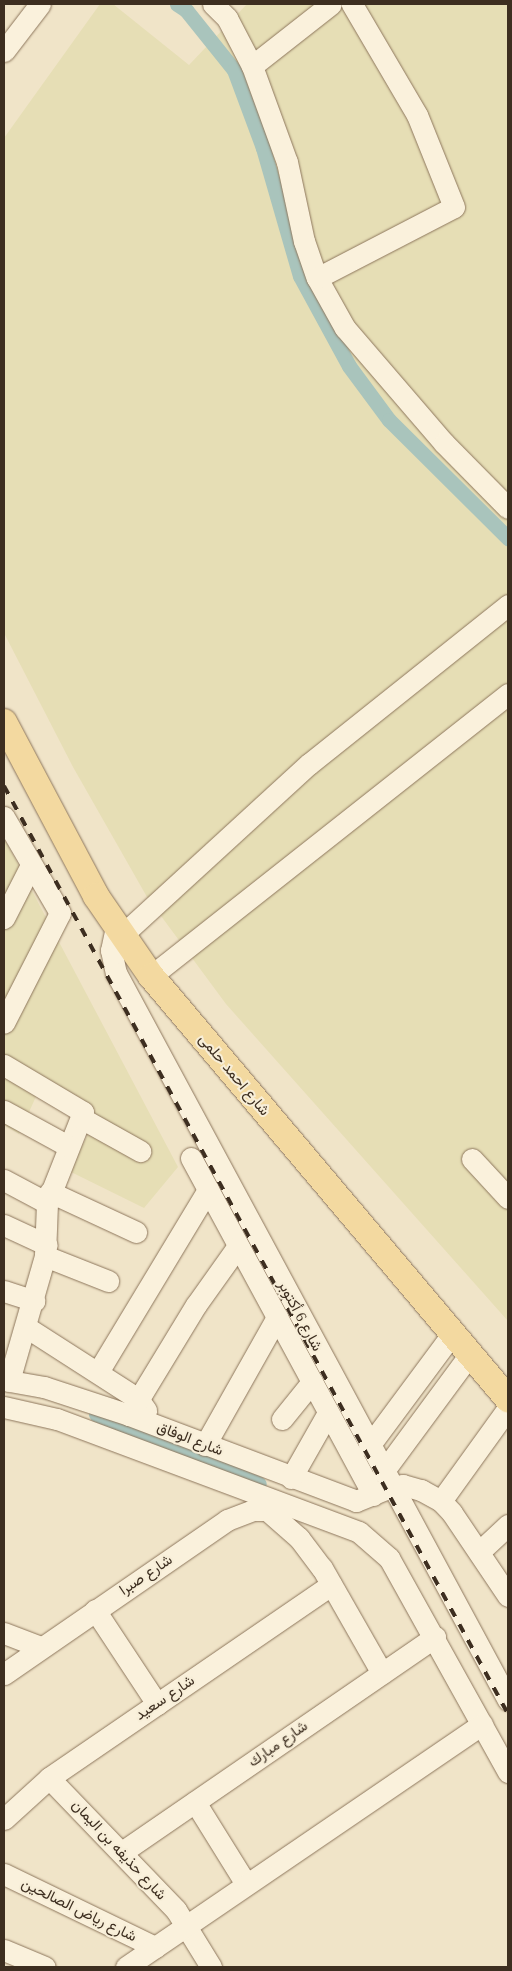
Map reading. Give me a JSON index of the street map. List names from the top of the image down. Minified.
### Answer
{"streets":{"main road":["شارع احمد حلمى"],"street":["شارع 6 أكتوبر","شارع الوفاق","شارع صبرا","شارع سعيد","شارع مبارك","شارع حذيفه بن اليمان","شارع رياض الصالحين"]},"crossings":[["شارع احمد حلمى","شارع 6 أكتوبر"],["شارع 6 أكتوبر","شارع الوفاق"],["شارع الوفاق","شارع صبرا"],["شارع الوفاق","شارع مبارك"],["شارع سعيد","شارع حذيفه بن اليمان"],["شارع مبارك","شارع حذيفه بن اليمان"]]}
